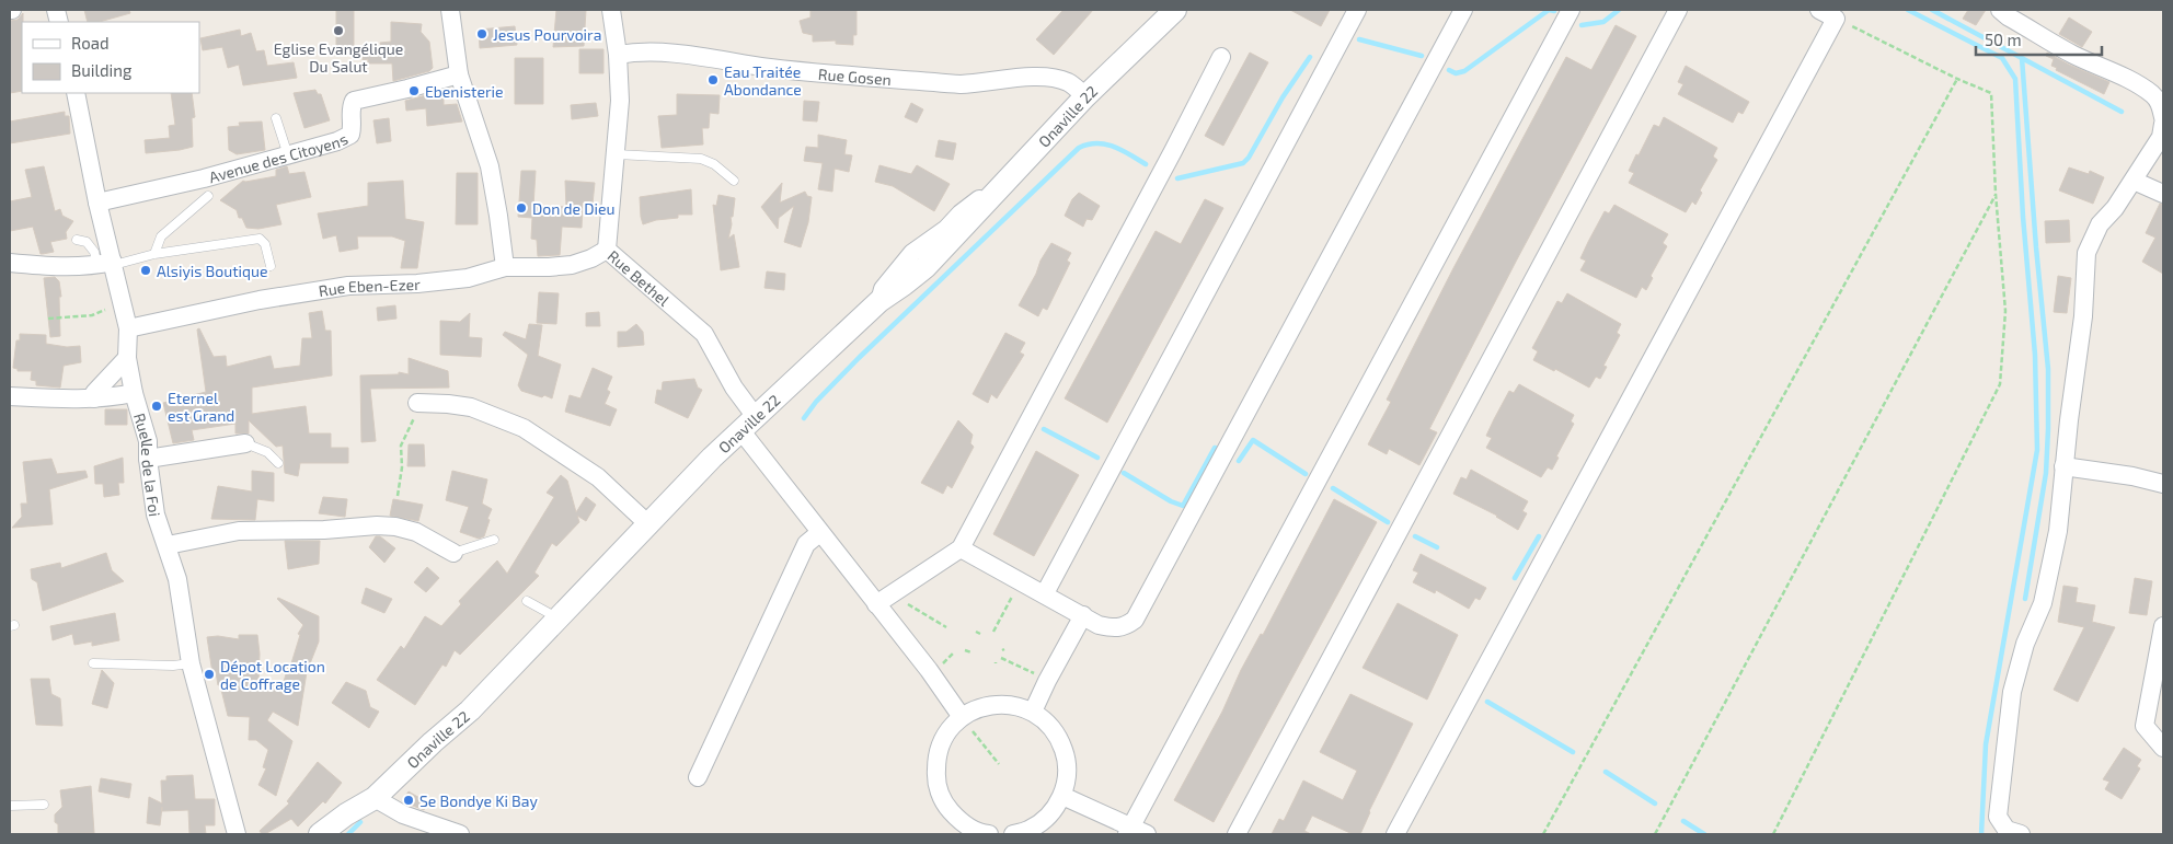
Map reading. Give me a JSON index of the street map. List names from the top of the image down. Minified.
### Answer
{"streets":{"street":["Rue Gosen","Onaville 22","Avenue des Citoyens","Rue Bethel","Rue Eben-Ezer","Ruelle de la Foi"]},"crossings":[["Rue Gosen","Onaville 22"],["Rue Gosen","Rue Bethel"],["Onaville 22","Rue Bethel"],["Avenue des Citoyens","Ruelle de la Foi"],["Rue Bethel","Rue Eben-Ezer"],["Rue Eben-Ezer","Ruelle de la Foi"]],"places":["Eglise Evangélique Du Salut","Jesus Pourvoira","Eau Traitée Abondance","Ebenisterie","Don de Dieu","Alsiyis Boutique","Eternel est Grand","Dépot Location de Coffrage","Se Bondye Ki Bay"],"legend":["Road","Building"],"scale_bar":"50 m"}
